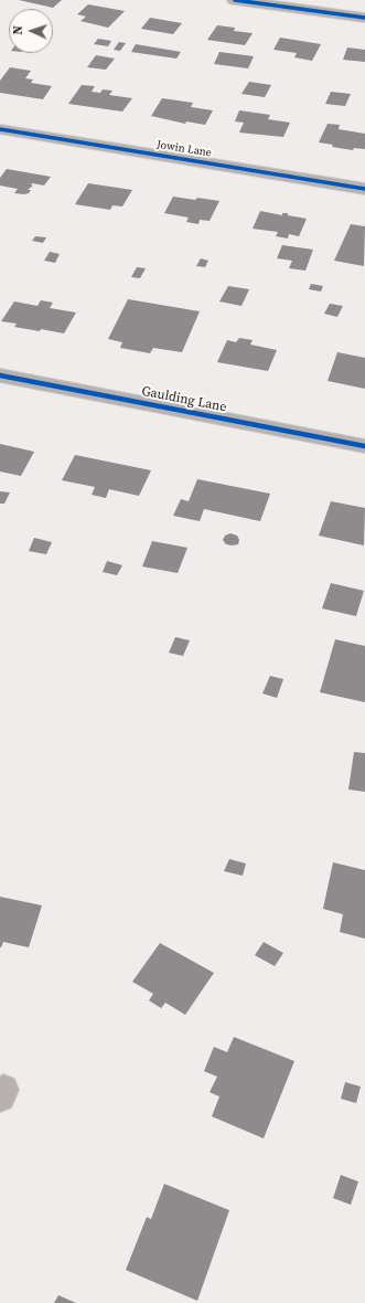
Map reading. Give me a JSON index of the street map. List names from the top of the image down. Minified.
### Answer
{"streets":{"street":["Jowin Lane","Gaulding Lane"]},"north":"left"}
